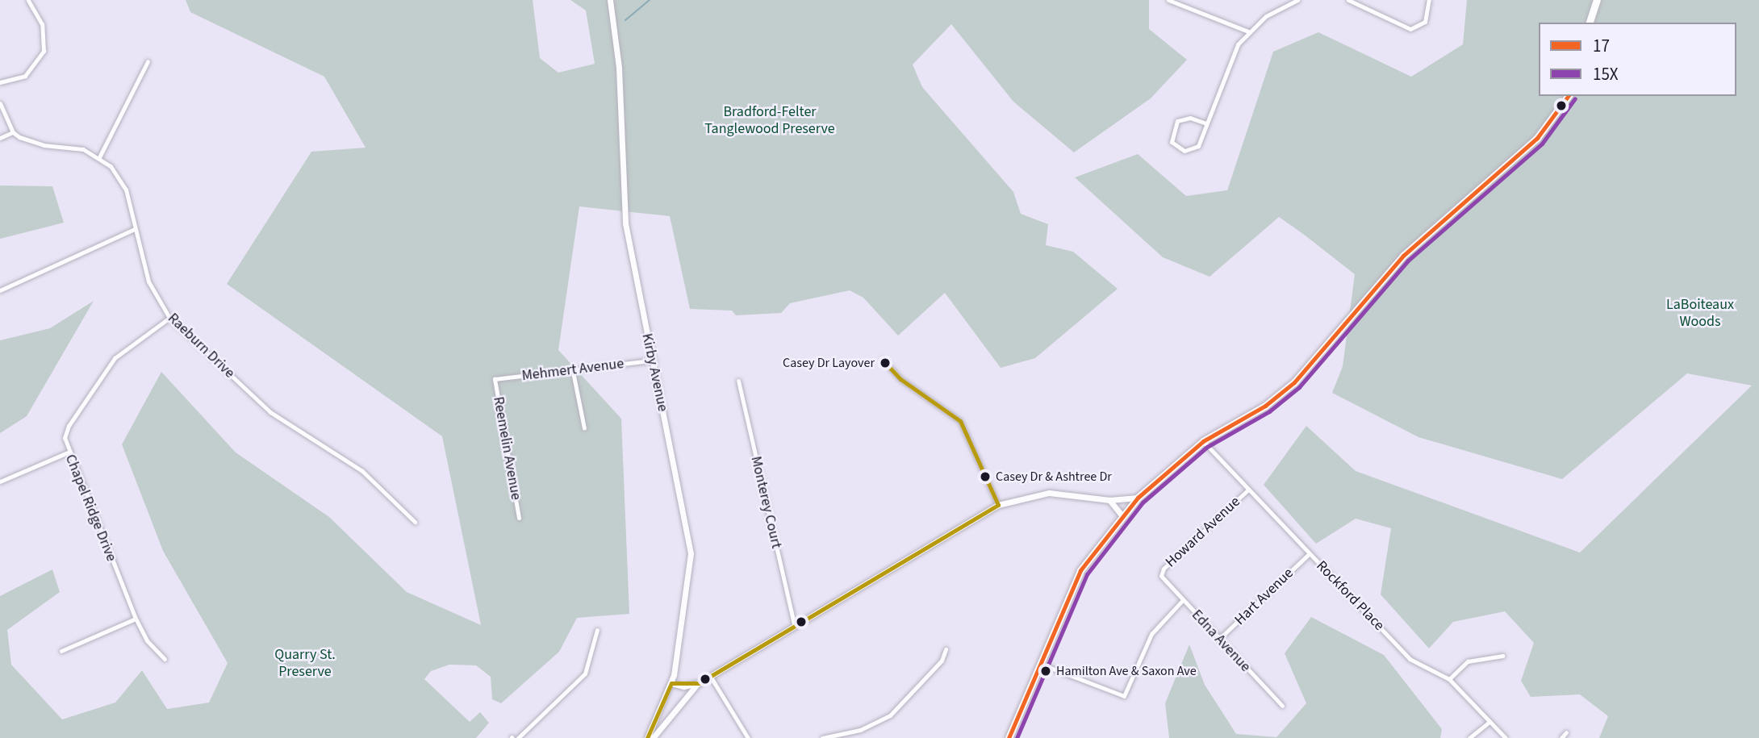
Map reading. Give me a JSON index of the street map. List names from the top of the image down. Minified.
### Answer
{"streets":{"street":["Raeburn Drive","Mehmert Avenue","Kirby Avenue","Reemelin Avenue","Monterey Court","Chapel Ridge Drive","Howard Avenue","Rockford Place","Hart Avenue","Edna Avenue"]},"crossings":[["Raeburn Drive","Chapel Ridge Drive"],["Mehmert Avenue","Kirby Avenue"],["Mehmert Avenue","Reemelin Avenue"],["Howard Avenue","Rockford Place"],["Howard Avenue","Edna Avenue"],["Rockford Place","Hart Avenue"],["Hart Avenue","Edna Avenue"]],"parks":["Bradford-Felter Tanglewood Preserve","LaBoiteaux Woods","Quarry St. Preserve"],"places":["Casey Dr Layover","Casey Dr & Ashtree Dr","Hamilton Ave & Saxon Ave"],"lines":["transit line 17","transit line 15X"],"legend":["17","15X"]}
